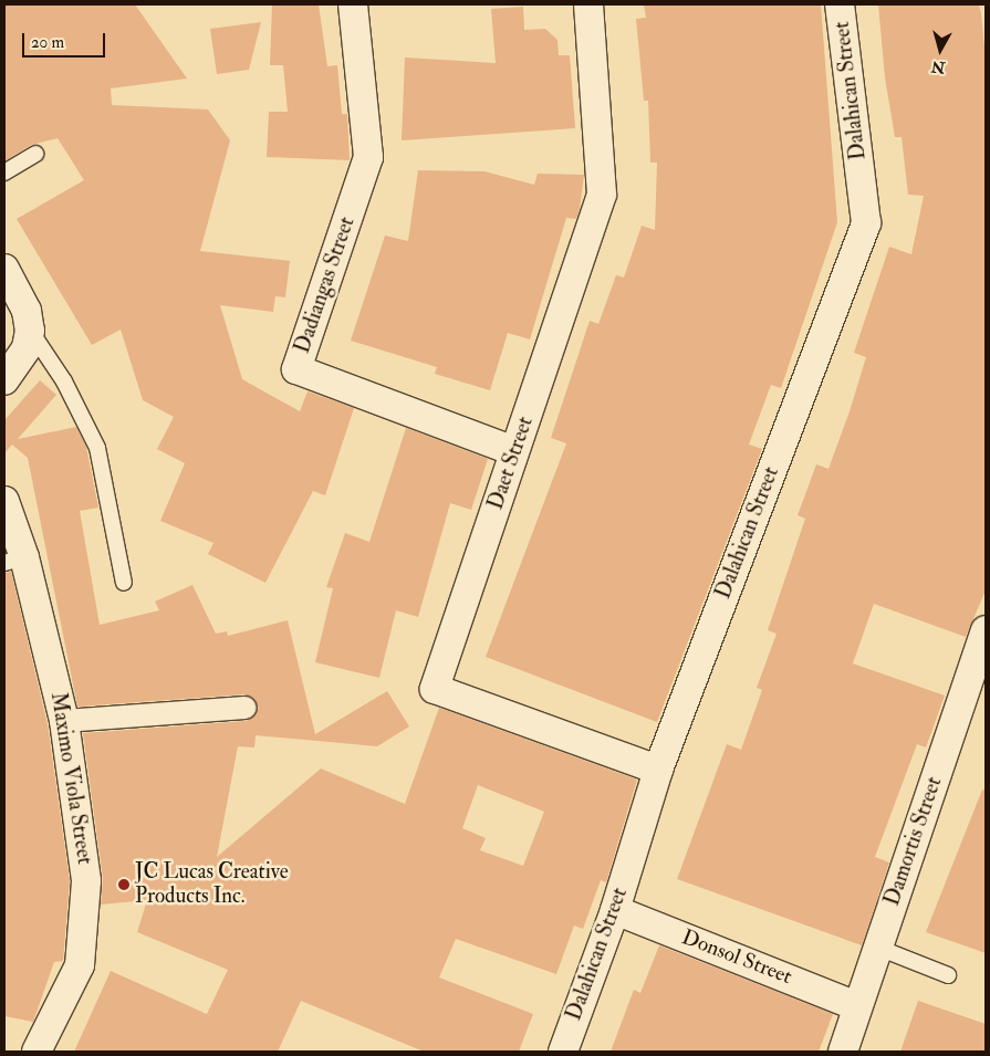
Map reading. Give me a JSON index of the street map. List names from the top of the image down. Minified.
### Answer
{"streets":{"street":["Dalahican Street","Dadiangas Street","Daet Street","Maximo Viola Street","Damortis Street","Donsol Street"]},"crossings":[["Dalahican Street","Daet Street"],["Dalahican Street","Donsol Street"],["Dadiangas Street","Daet Street"],["Damortis Street","Donsol Street"]],"places":["JC Lucas Creative Products Inc."],"scale_bar":"20 m","north":"bottom"}
